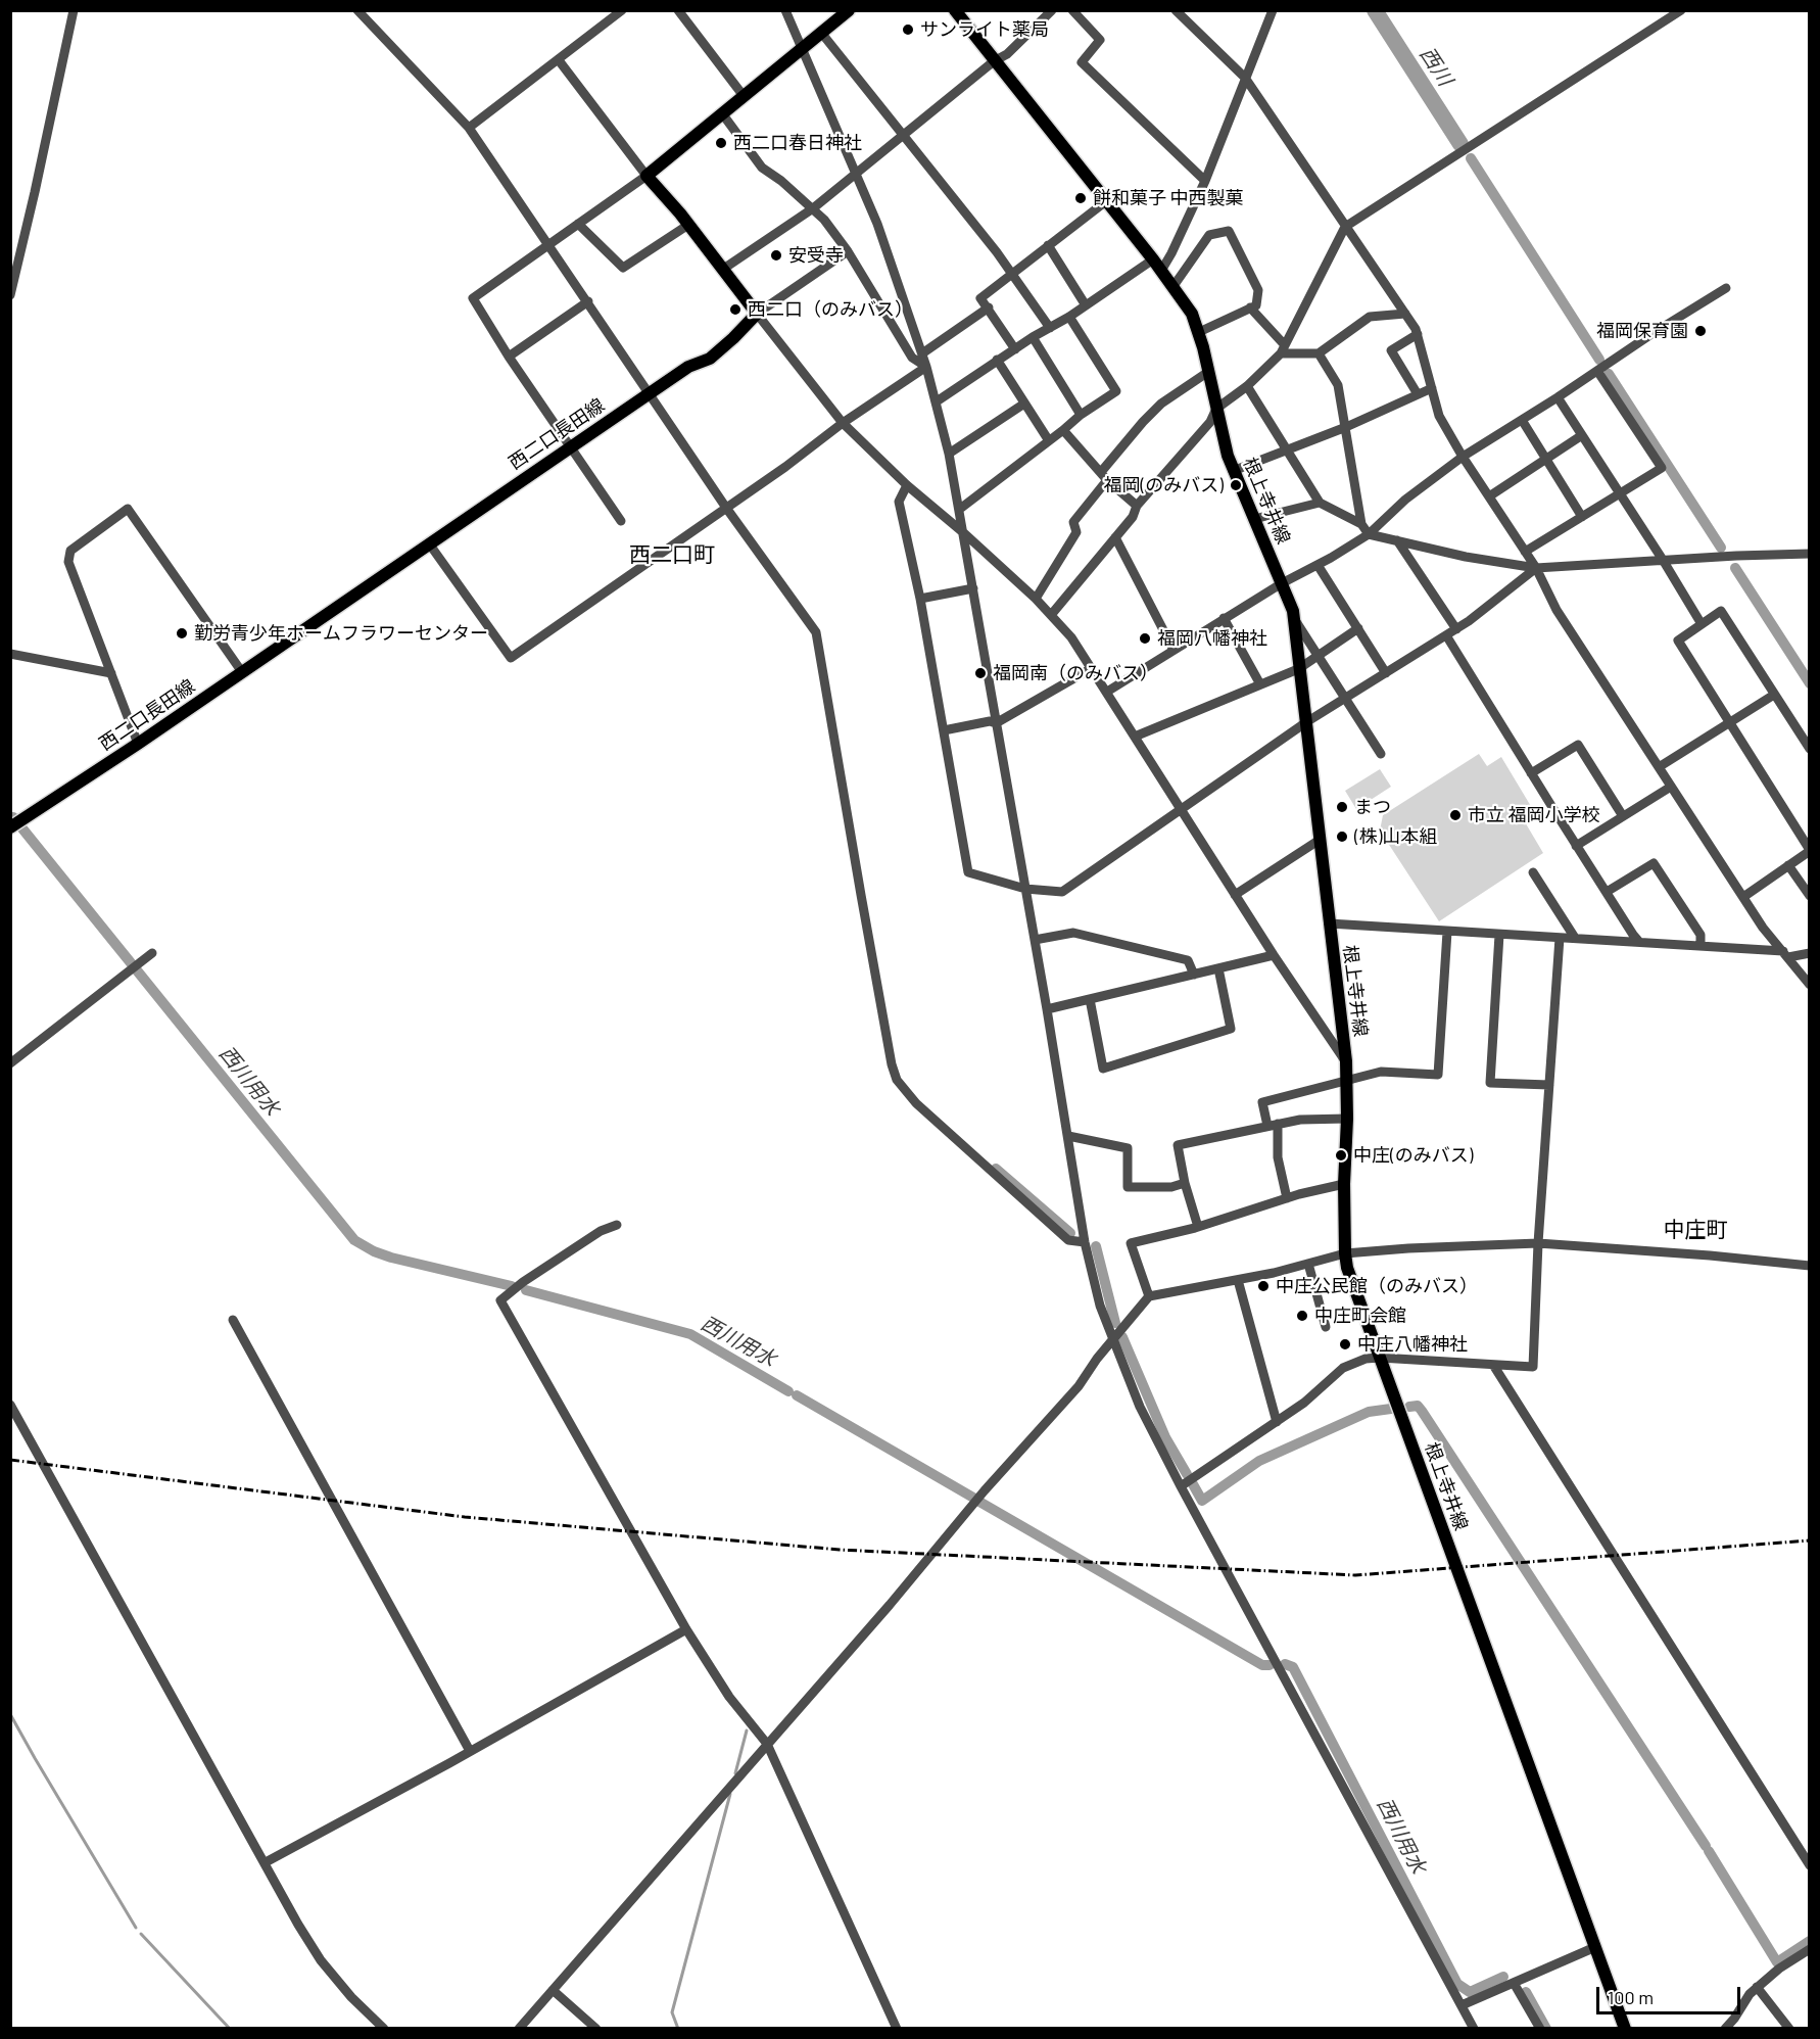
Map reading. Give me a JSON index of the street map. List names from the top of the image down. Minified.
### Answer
{"streets":{"main road":["西二口長田線","根上寺井線"]},"districts":["西二口町","中庄町"],"water":["西川","西川用水"],"places":["サンライト薬局","西二口春日神社","餅和菓子 中西製菓","安受寺","西二口（のみバス）","福岡保育園","福岡(のみバス)","勤労青少年ホームフラワーセンター","福岡八幡神社","福岡南（のみバス）","まつ","市立 福岡小学校","(株)山本組","中庄(のみバス)","中庄公民館（のみバス）","中庄町会館","中庄八幡神社"],"scale_bar":"100 m"}
